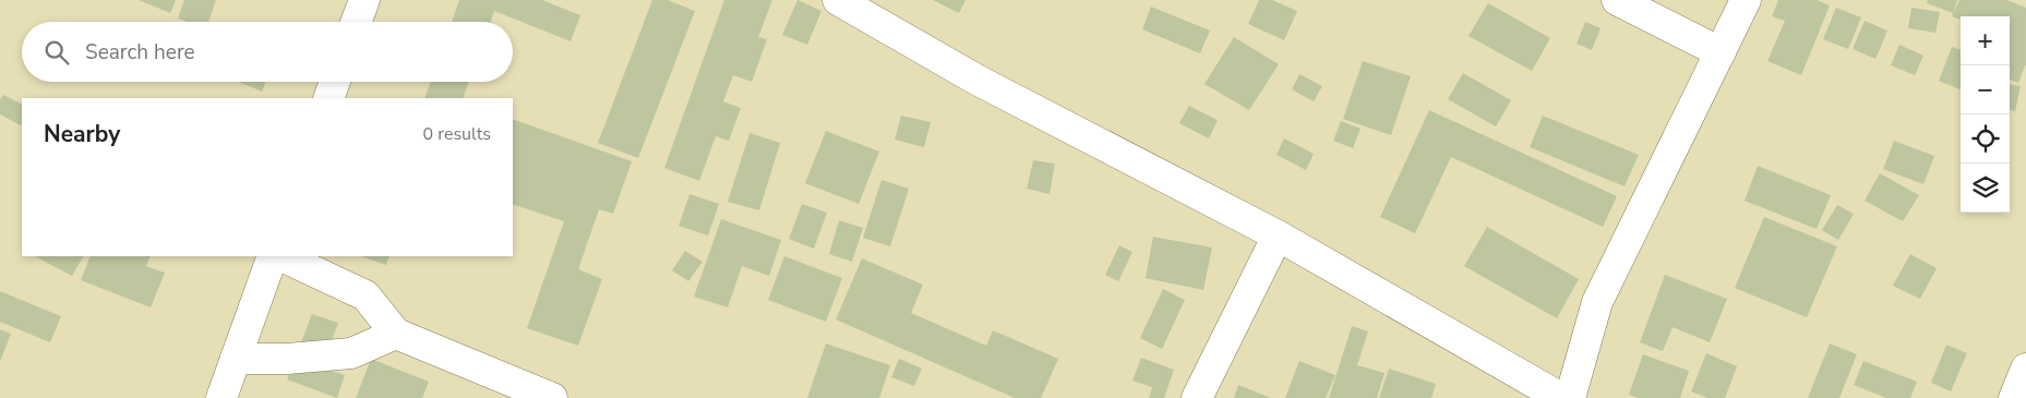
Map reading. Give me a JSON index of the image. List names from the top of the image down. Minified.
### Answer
{"page":{"map_buttons":["+","−"],"search":"Search here","heading":["Nearby","0 results"]}}
